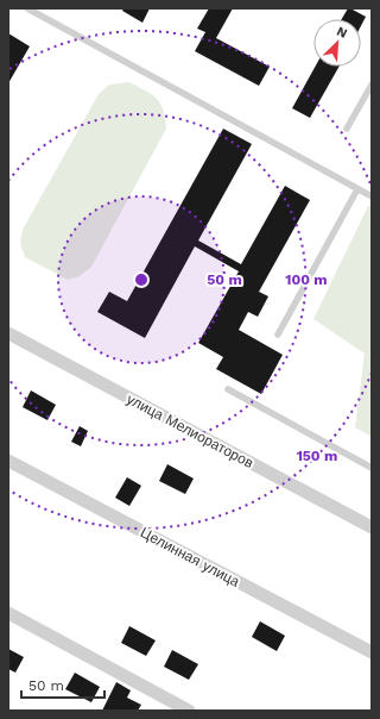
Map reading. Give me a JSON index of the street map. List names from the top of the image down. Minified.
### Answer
{"streets":{"street":["улица Мелиораторов","Целинная улица"]},"scale_bar":"50 m","north":"top right","rings":["50 m","100 m","150 m"]}
